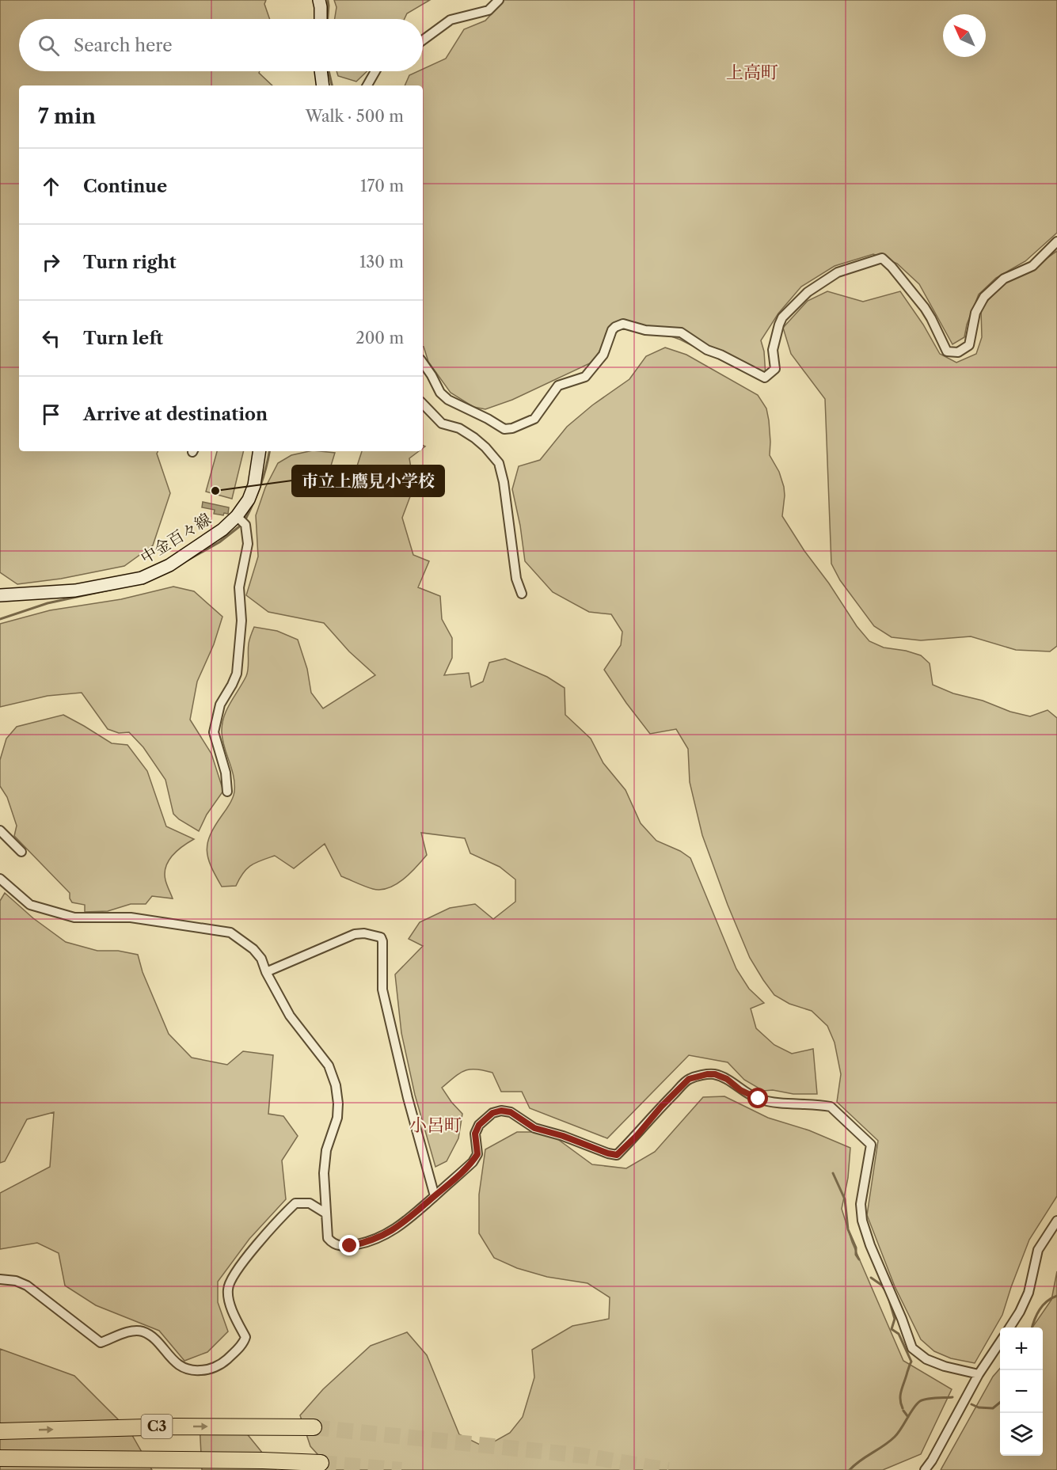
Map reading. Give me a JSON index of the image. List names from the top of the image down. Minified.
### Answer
{"streets":{"highway":["C3"],"main road":["中金百々線"]},"districts":["上高町","小呂町"],"places":["市立上鷹見小学校"],"north":"top left","page":{"search":"Search here","heading":["7 min","Walk · 500 m"],"list":[["Continue","170 m"],["Turn right","130 m"],["Turn left","200 m"],"Arrive at destination"],"map_buttons":["+","−"]}}
